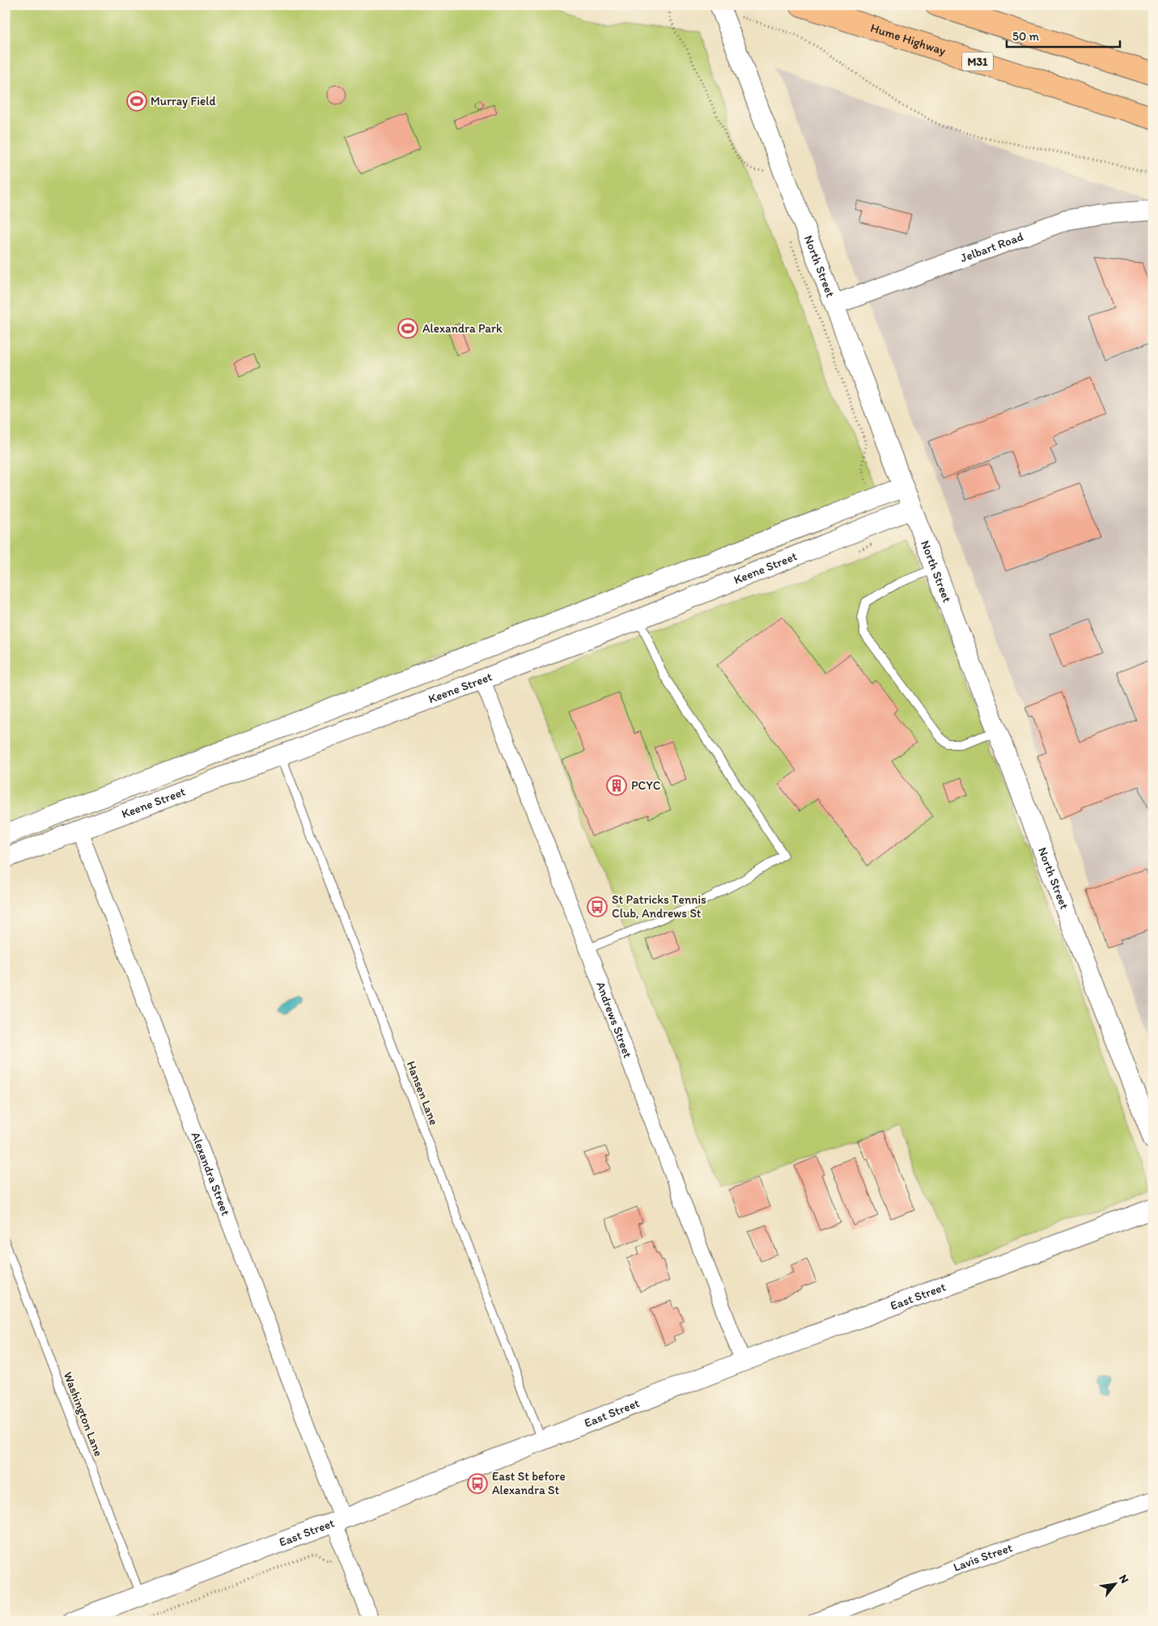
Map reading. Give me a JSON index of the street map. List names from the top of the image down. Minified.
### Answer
{"streets":{"highway":["Hume Highway","M31"],"street":["Jelbart Road","North Street","Keene Street","Andrews Street","Alexandra Street","East Street","Lavis Street"],"lane":["Hansen Lane","Washington Lane"]},"crossings":[["Jelbart Road","North Street"],["North Street","Keene Street"],["Keene Street","Andrews Street"],["Keene Street","Hansen Lane"],["Keene Street","Alexandra Street"],["Andrews Street","East Street"],["Hansen Lane","East Street"],["Alexandra Street","East Street"],["East Street","Washington Lane"]],"places":{"sports":["Murray Field","Alexandra Park"],"building":["PCYC"],"bus stop":["St Patricks Tennis Club, Andrews St","East St before Alexandra St"]},"scale_bar":"50 m","north":"top right"}
